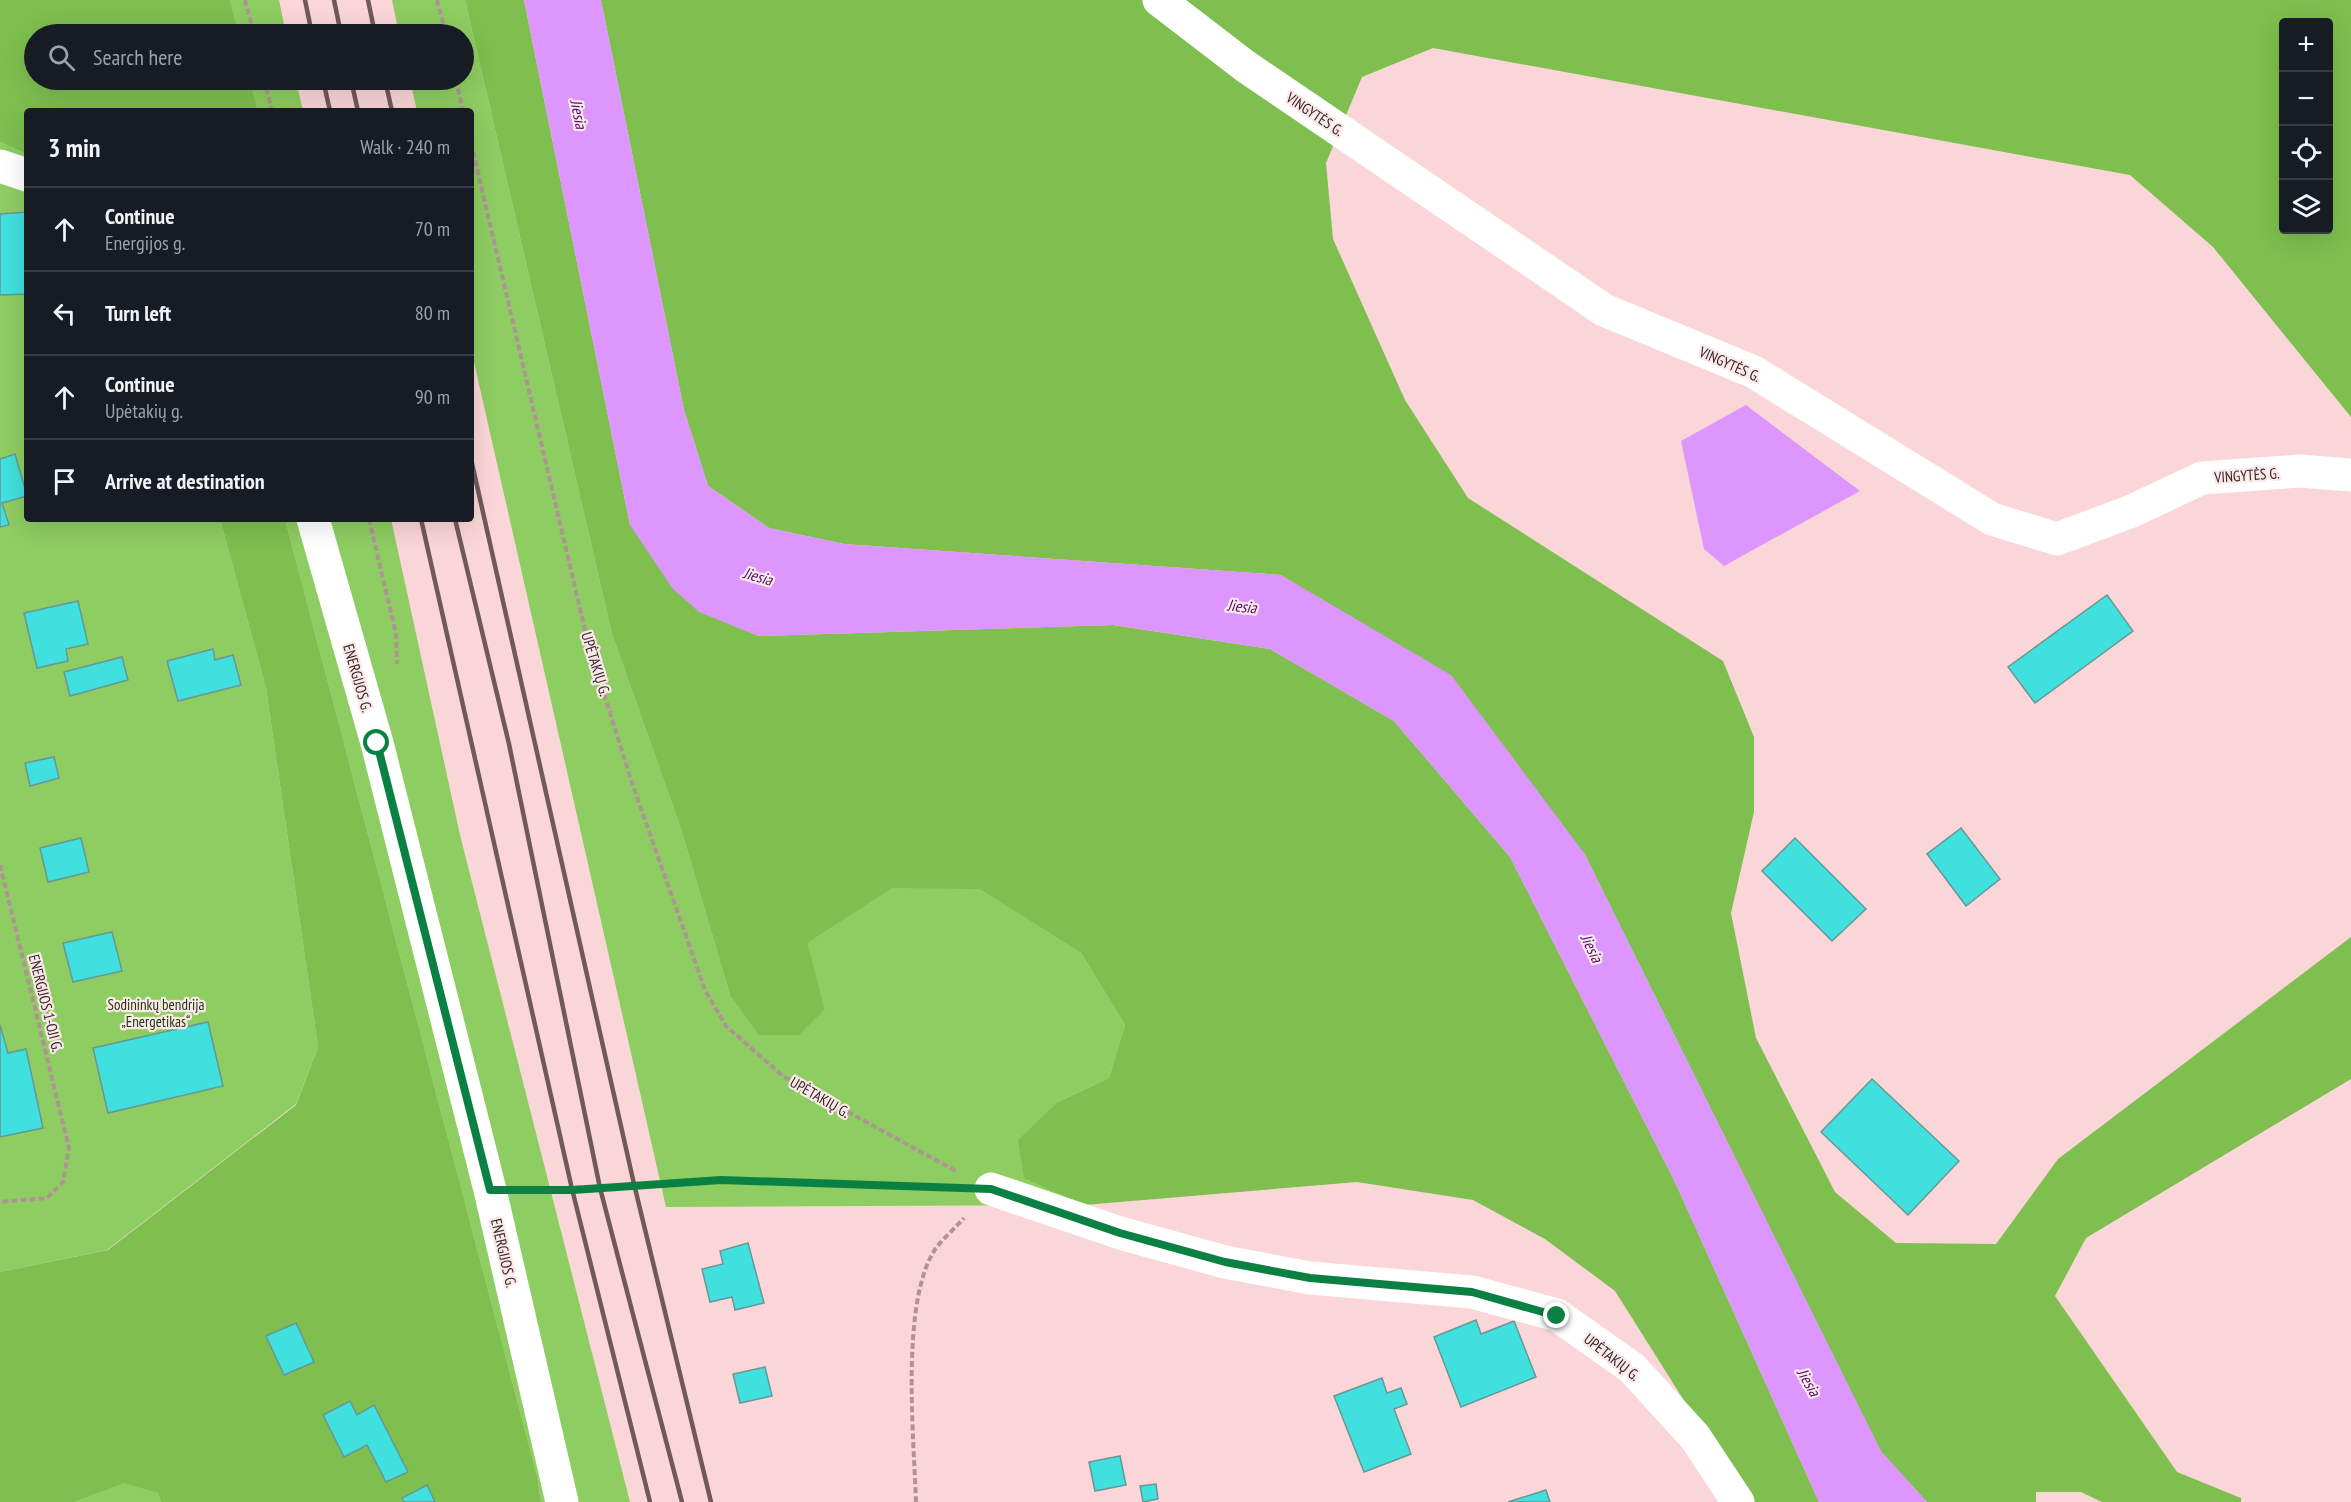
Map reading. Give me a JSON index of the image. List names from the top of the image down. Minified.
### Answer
{"streets":{"street":["VINGYTĖS G.","UPĖTAKIŲ G.","ENERGIJOS G."],"path":["ENERGIJOS 1-OJI G."]},"water":["Jiesia"],"parks":["Sodininkų bendrija „Energetikas“"],"page":{"map_buttons":["+","−"],"search":"Search here","heading":["3 min","Walk · 240 m"],"list":[["Continue","Energijos g.","70 m"],["Turn left","80 m"],["Continue","Upėtakių g.","90 m"],"Arrive at destination"]}}
